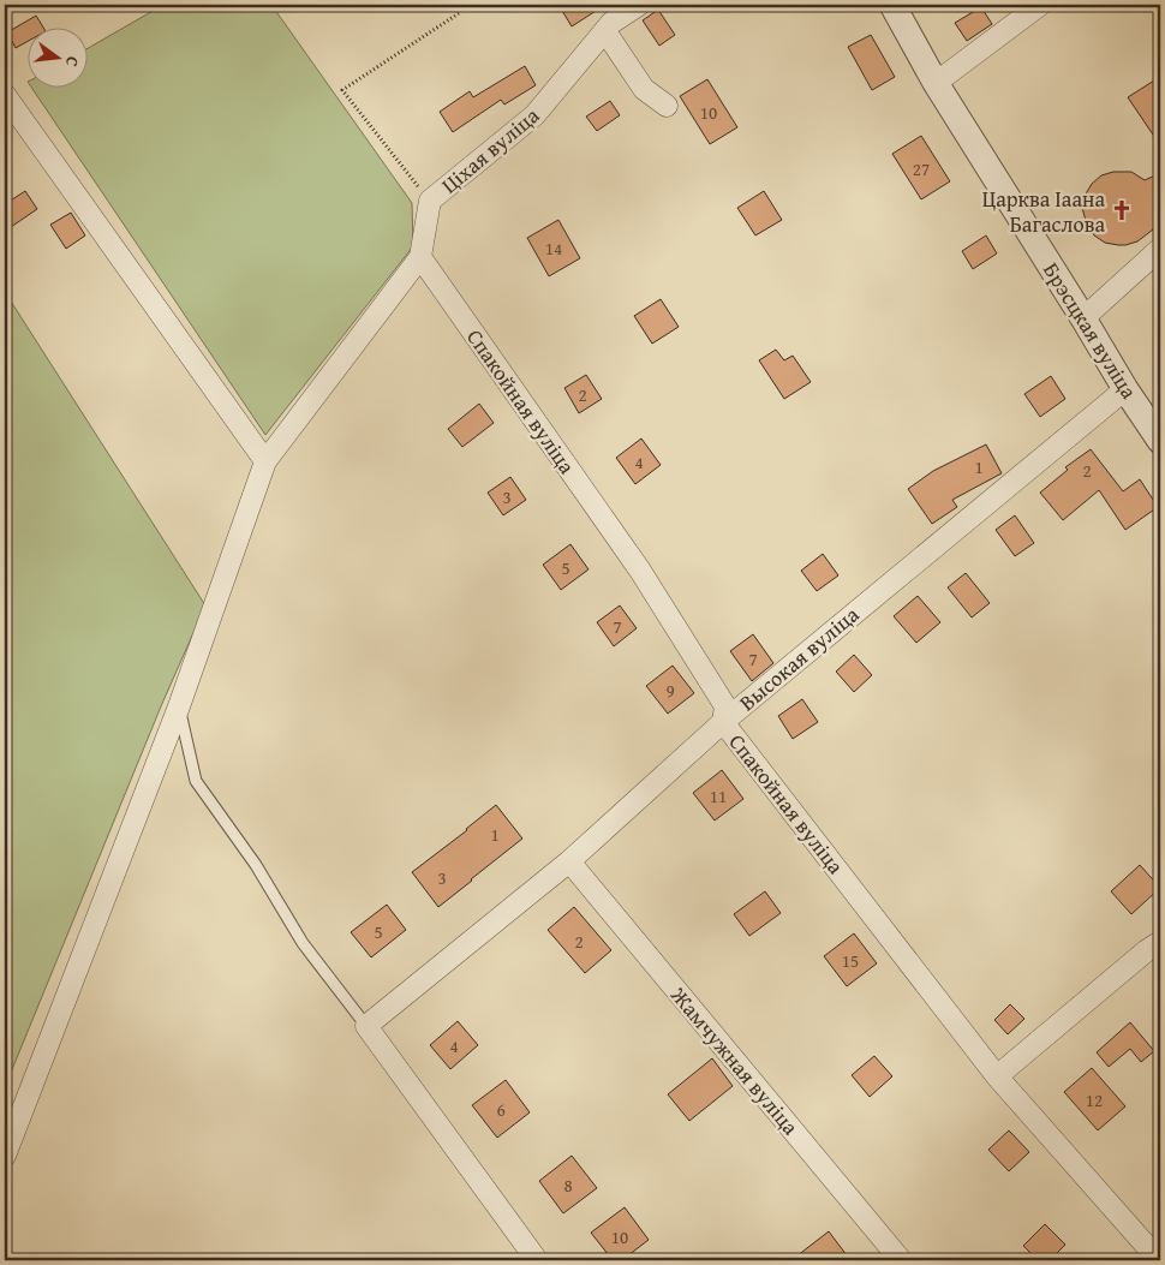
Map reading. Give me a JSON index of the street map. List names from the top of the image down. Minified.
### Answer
{"streets":{"street":["Ціхая вуліца","Брэсцкая вуліца","Спакойная вуліца","Высокая вуліца","Жамчужная вуліца"]},"crossings":[["Ціхая вуліца","Спакойная вуліца"],["Брэсцкая вуліца","Высокая вуліца"],["Спакойная вуліца","Высокая вуліца"],["Высокая вуліца","Жамчужная вуліца"]],"places":{"church":["Царква Іаана Багаслова"]},"house_numbers":["10","27","14","2","4","1","2","3","5","7","7","9","11","1","3","5","2","15","4","12","6","8","10"],"north":"right"}
